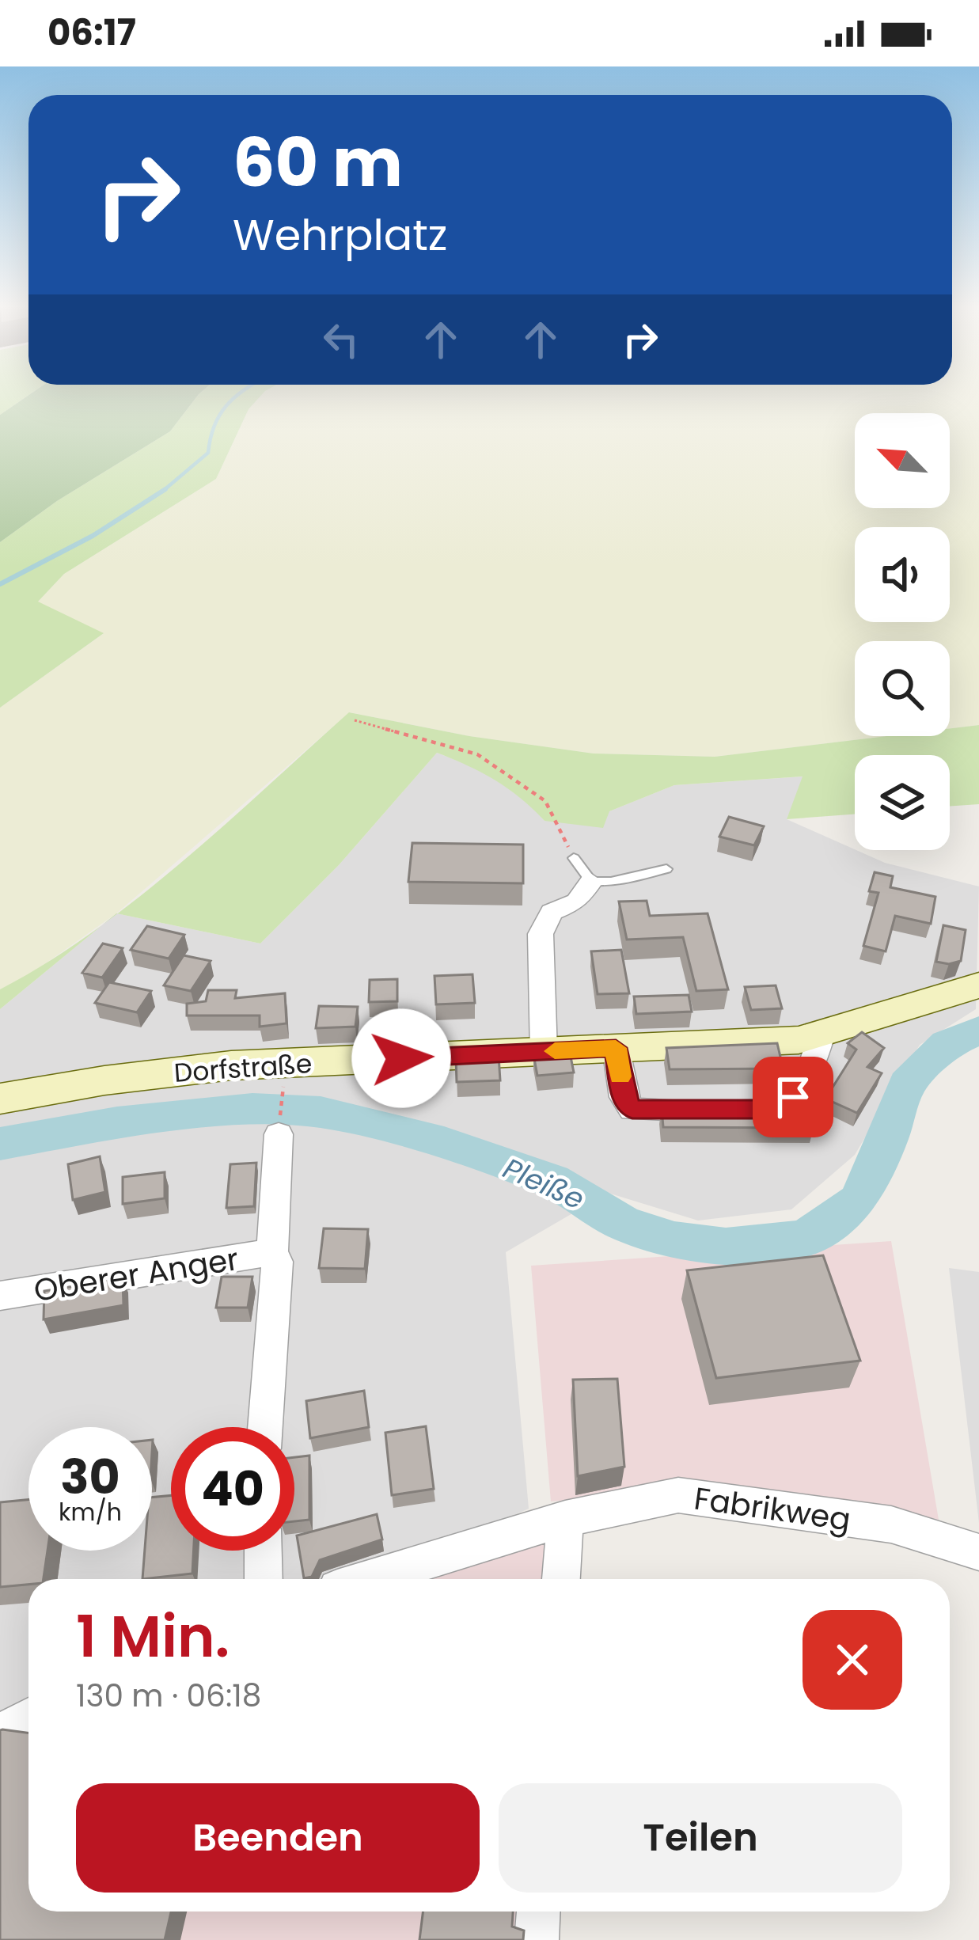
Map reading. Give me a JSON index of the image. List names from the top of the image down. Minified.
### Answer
{"streets":{"street":["Dorfstraße","Oberer Anger","Fabrikweg"]},"water":["Pleiße"],"north":"top left","page":{"status":"06:17","turn":["60 m","Wehrplatz"],"speed":"30 km/h","limit":"40","heading":["1 Min.","130 m · 06:18"],"buttons":["Beenden","Teilen"]}}
